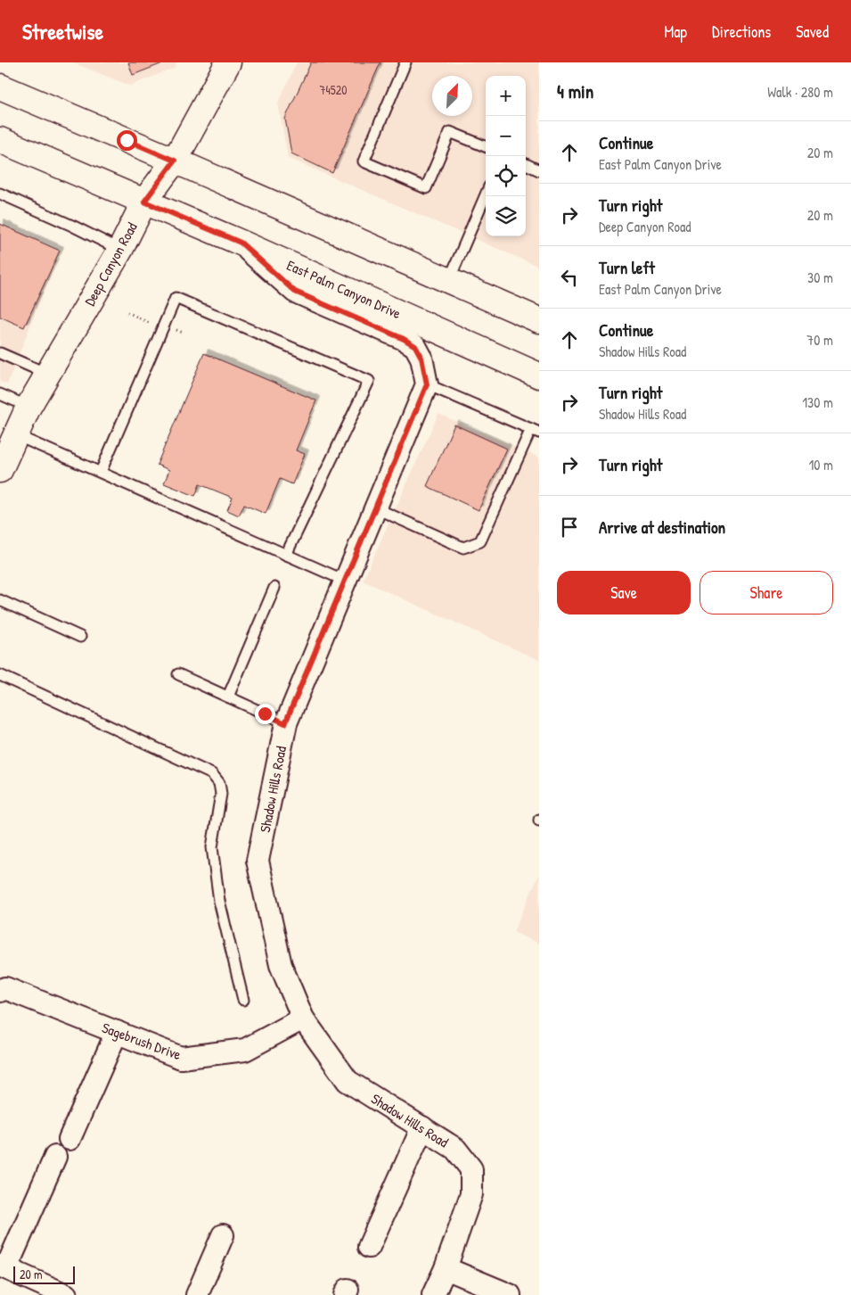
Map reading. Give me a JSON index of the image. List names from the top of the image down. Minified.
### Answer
{"streets":{"main road":["Deep Canyon Road","East Palm Canyon Drive"],"street":["Shadow Hills Road","Sagebrush Drive"]},"crossings":[["Deep Canyon Road","East Palm Canyon Drive"],["Shadow Hills Road","Sagebrush Drive"]],"house_numbers":["74520"],"scale_bar":"20 m","north":"top right","page":{"header":"Streetwise","nav":["Map","Directions","Saved"],"heading":["4 min","Walk · 280 m"],"map_buttons":["+","−"],"list":[["Continue","East Palm Canyon Drive","20 m"],["Turn right","Deep Canyon Road","20 m"],["Turn left","East Palm Canyon Drive","30 m"],["Continue","Shadow Hills Road","70 m"],["Turn right","Shadow Hills Road","130 m"],["Turn right","10 m"],"Arrive at destination"],"buttons":["Save","Share"],"scale":"20 m"}}
